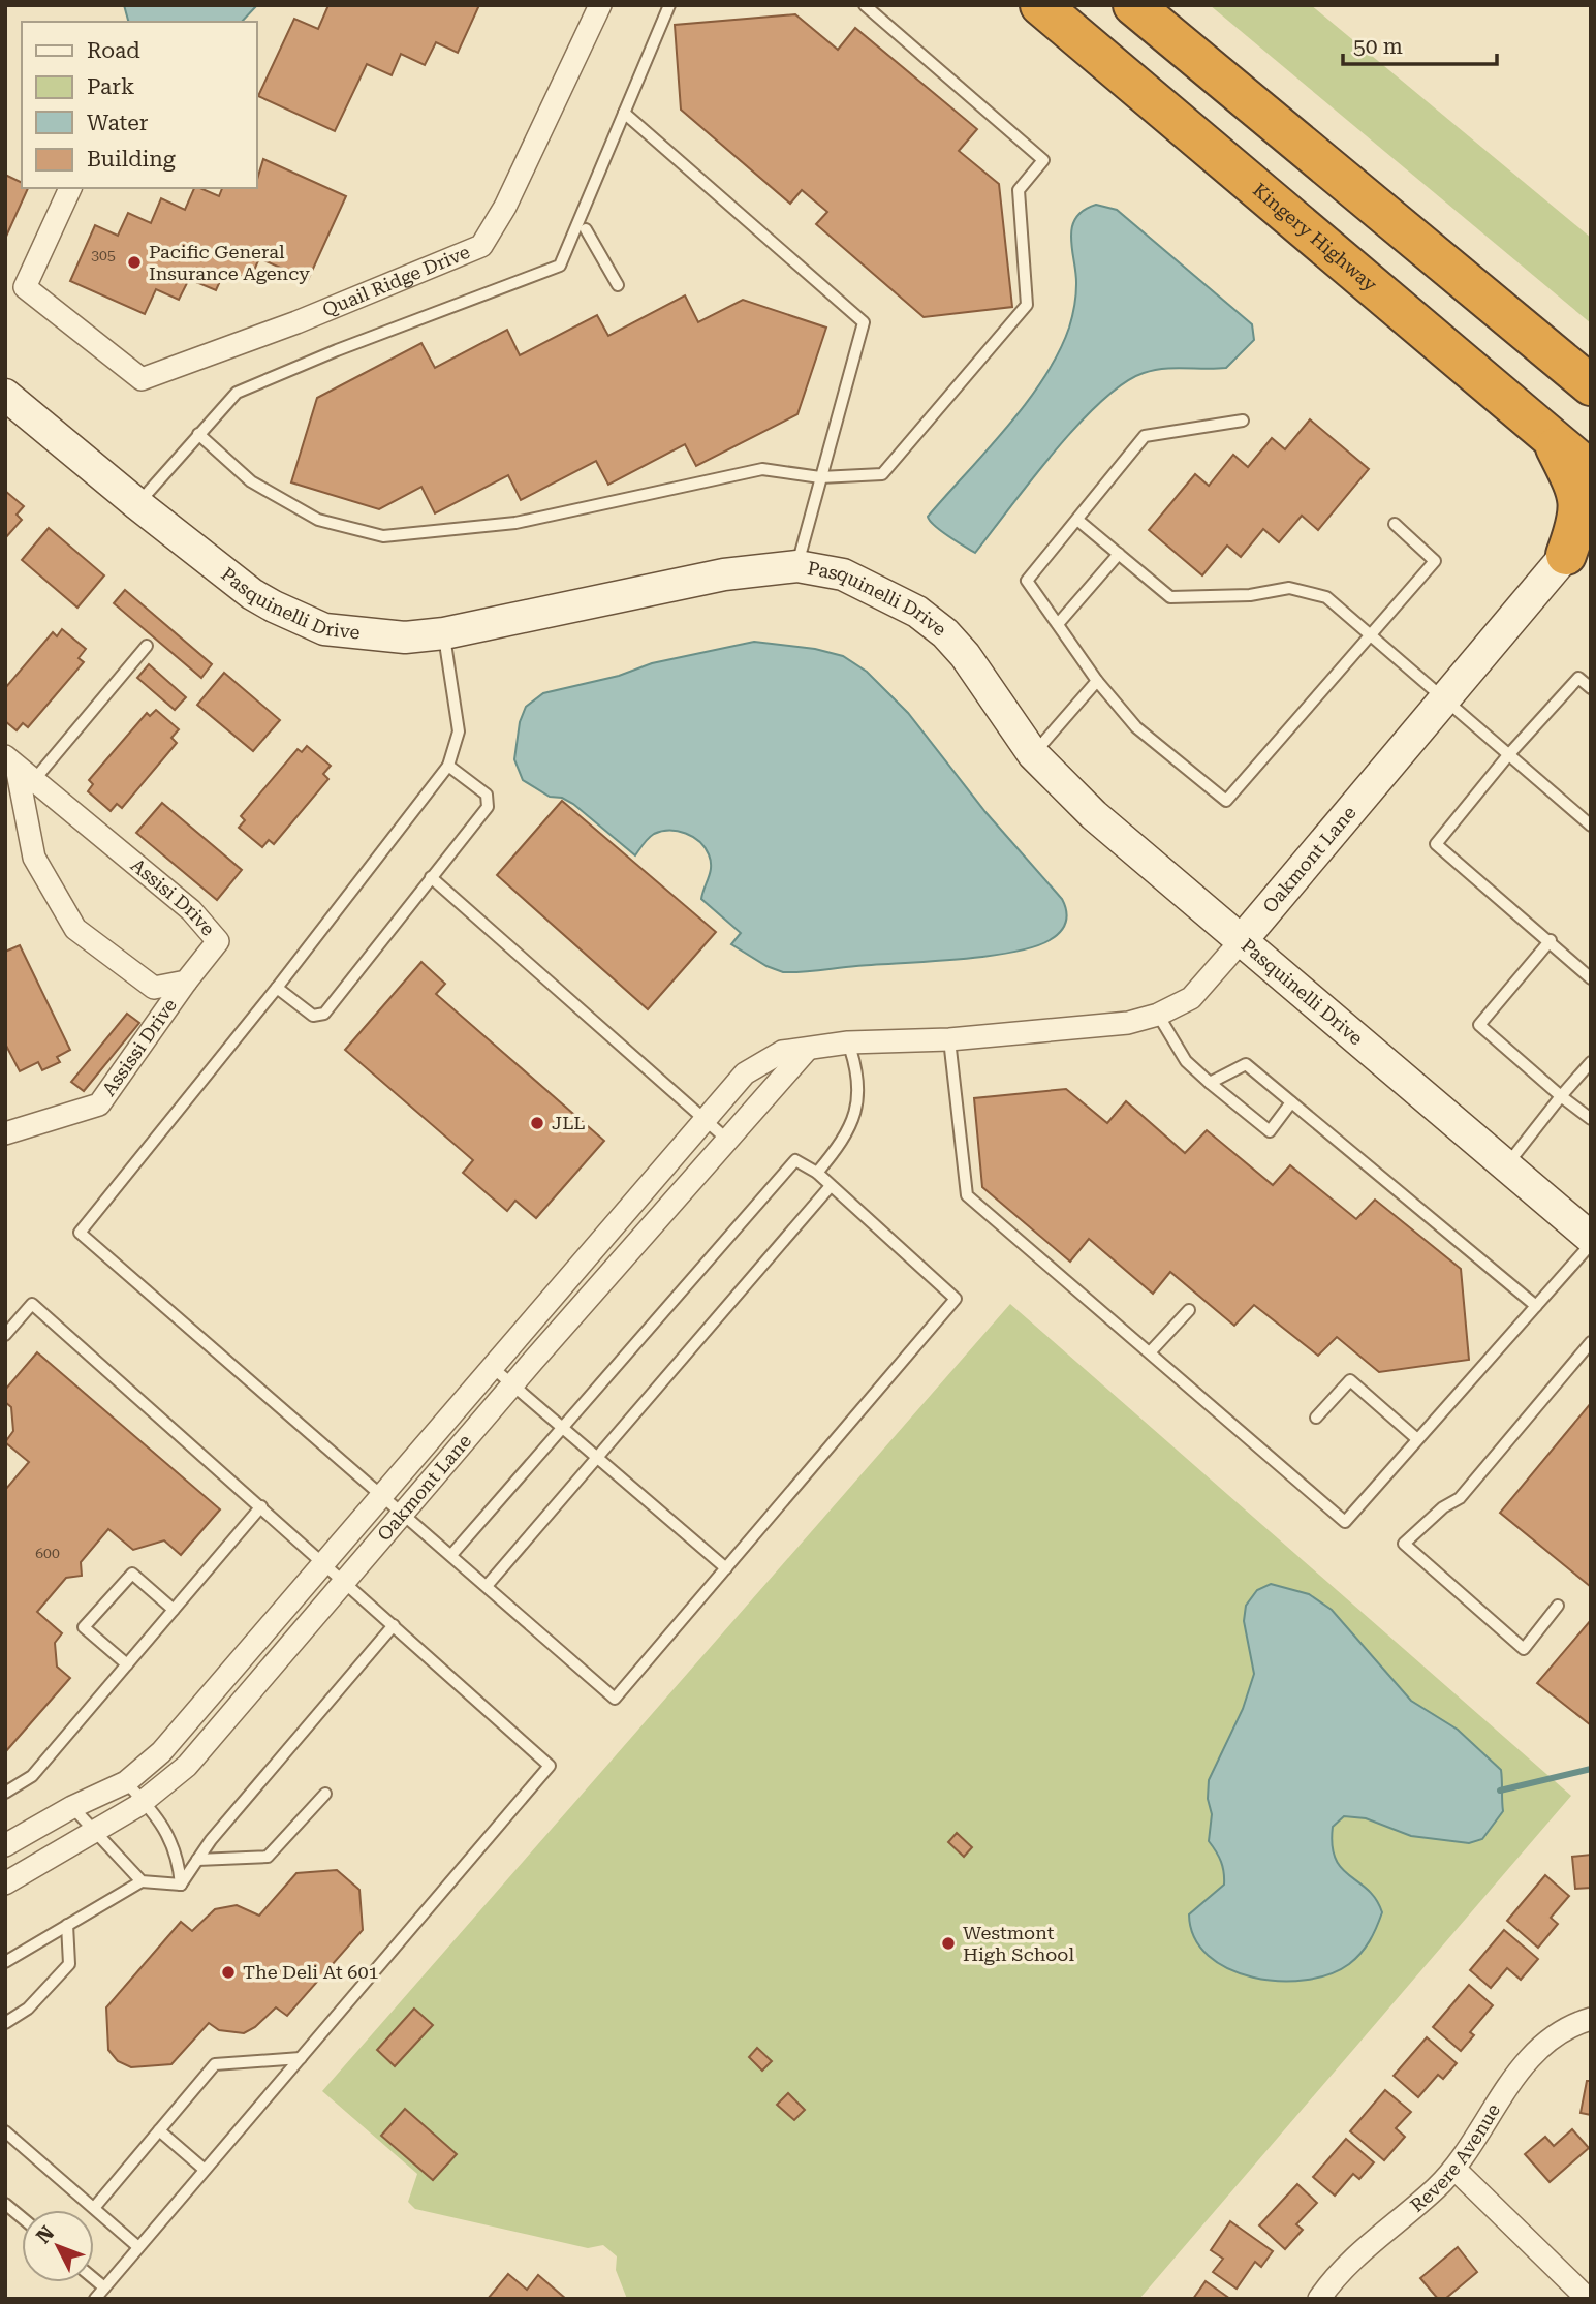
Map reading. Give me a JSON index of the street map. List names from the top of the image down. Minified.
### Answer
{"streets":{"highway":["Kingery Highway"],"street":["Quail Ridge Drive","Pasquinelli Drive","Oakmont Lane","Assisi Drive","Assissi Drive","Revere Avenue"]},"crossings":[["Pasquinelli Drive","Oakmont Lane"],["Assisi Drive","Assissi Drive"]],"places":["Pacific General Insurance Agency","JLL","Westmont High School","The Deli At 601"],"house_numbers":["305","600"],"legend":["Road","Park","Water","Building"],"scale_bar":"50 m","north":"top left"}
